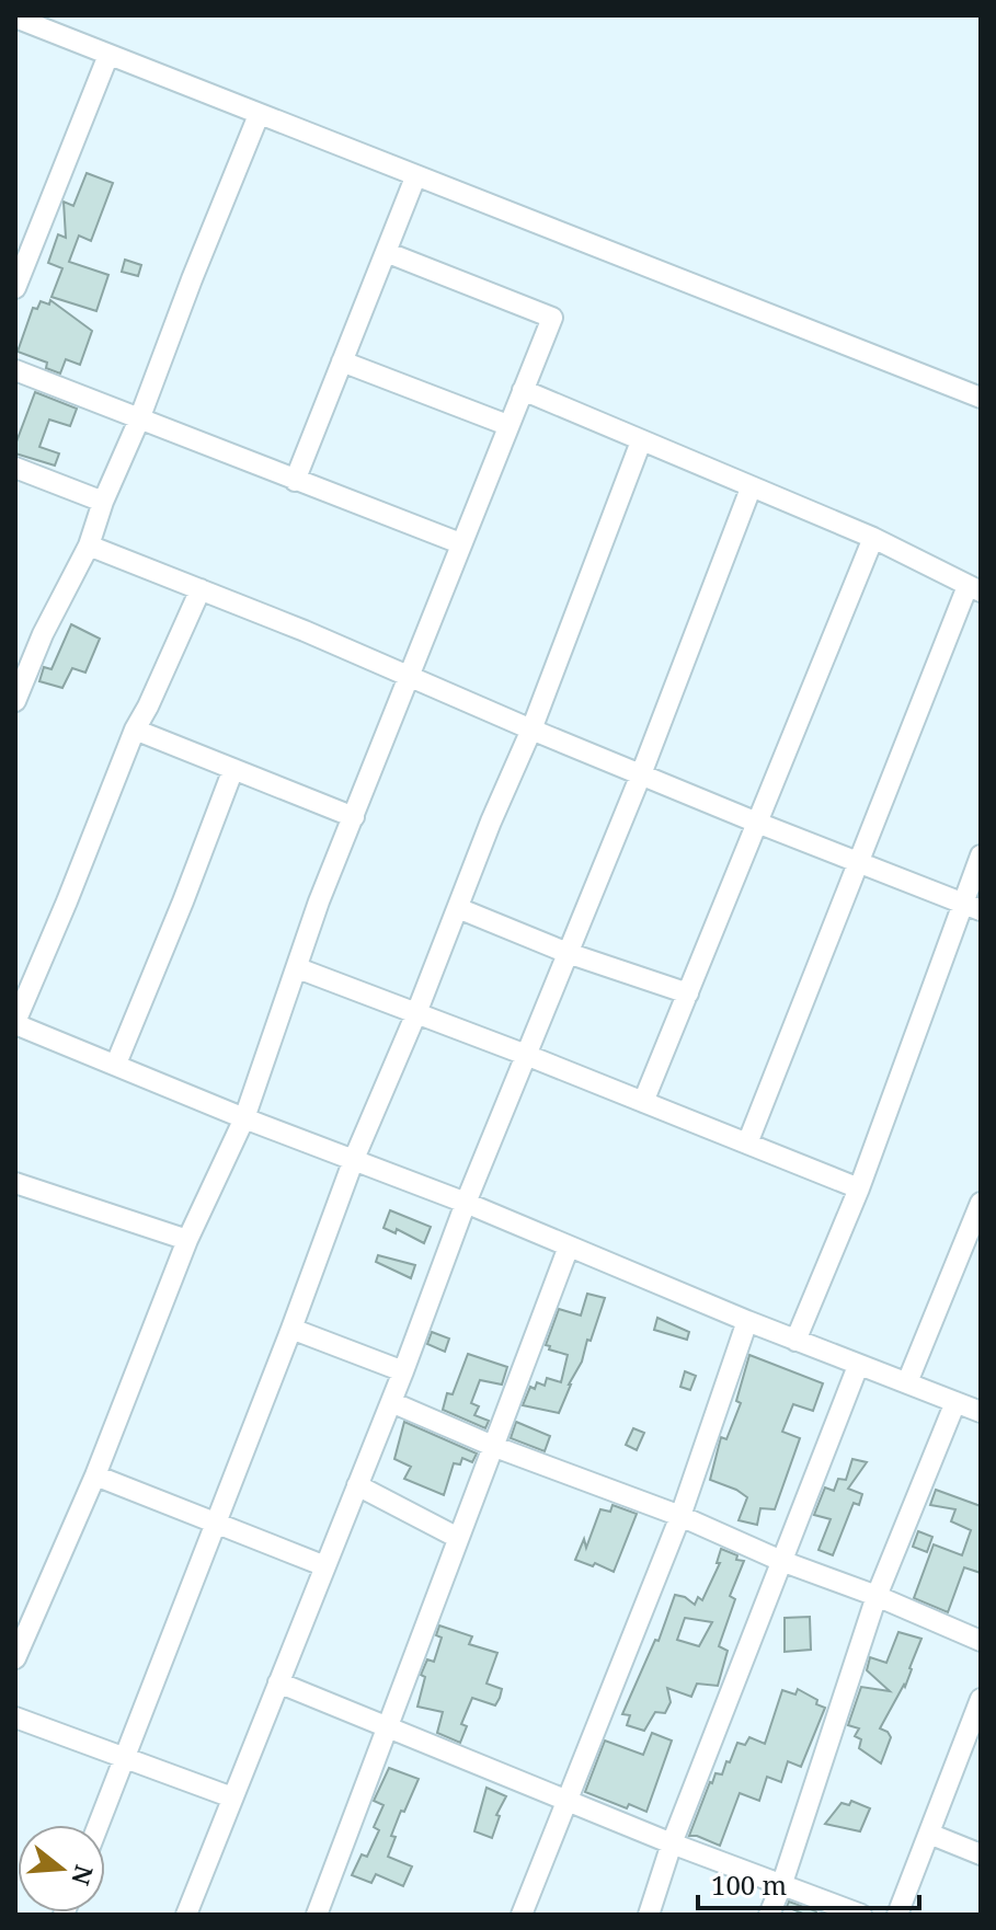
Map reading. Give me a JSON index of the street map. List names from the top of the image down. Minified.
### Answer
{"scale_bar":"100 m","north":"right"}
